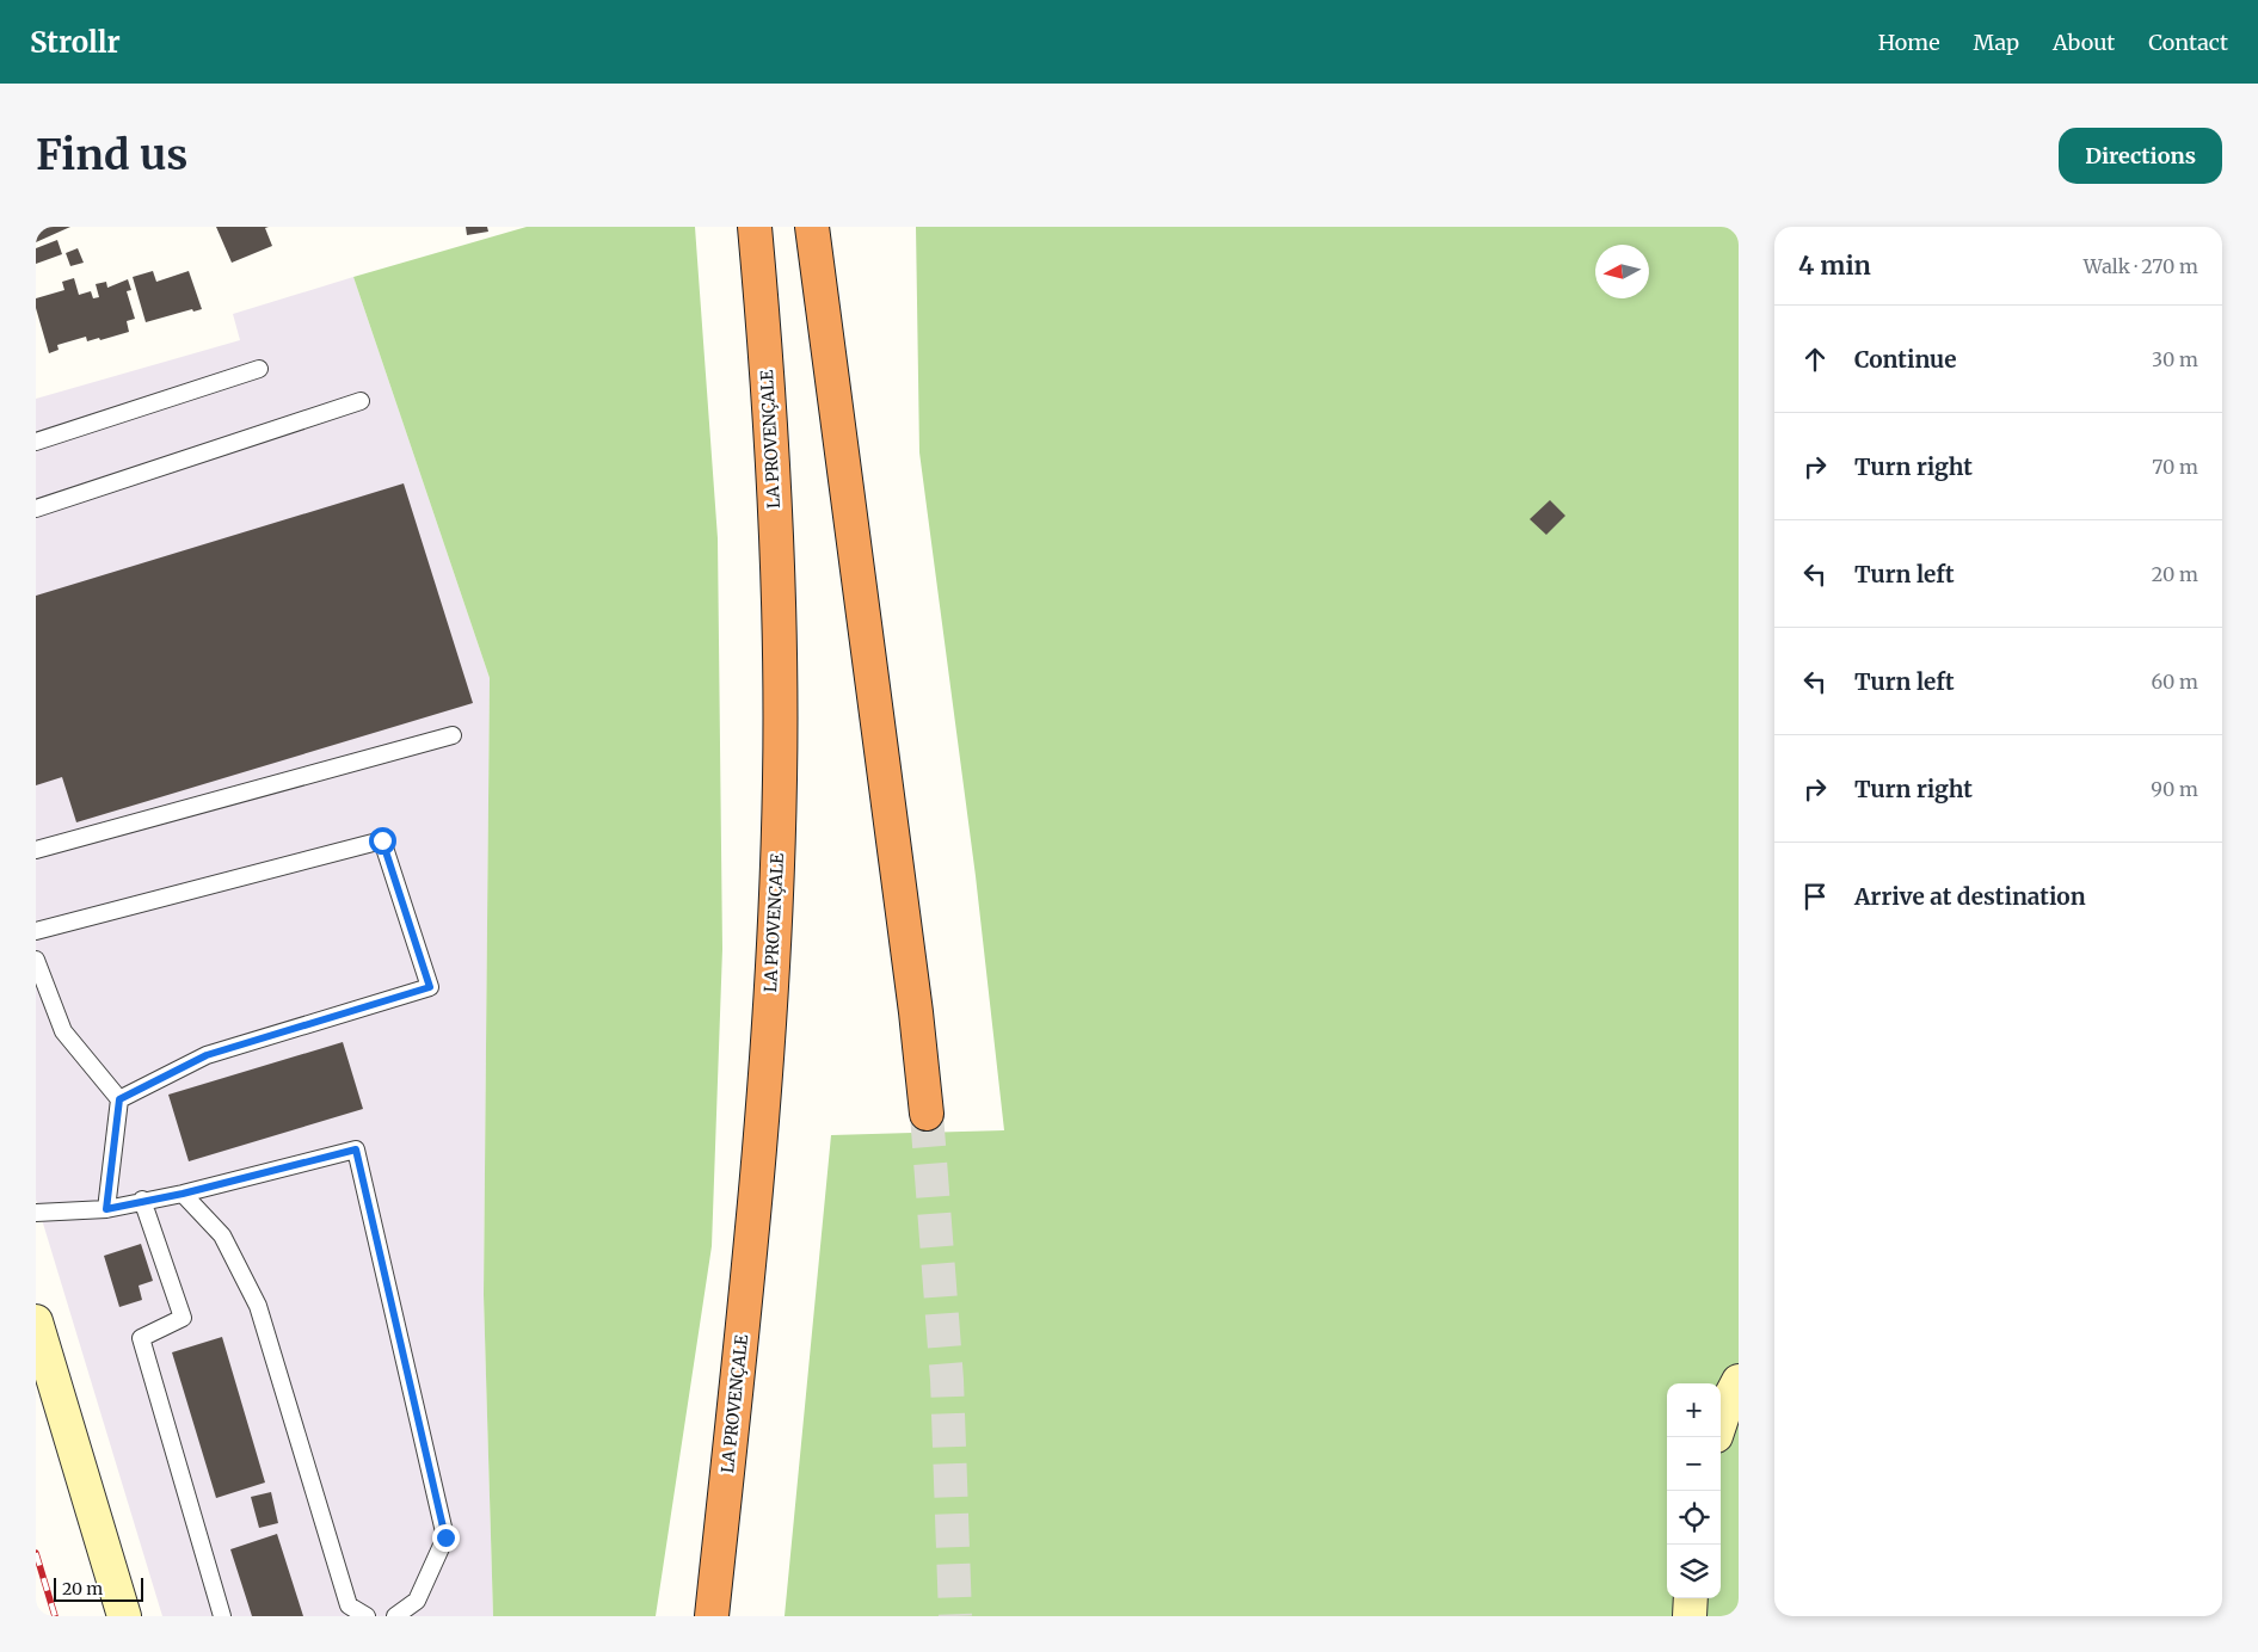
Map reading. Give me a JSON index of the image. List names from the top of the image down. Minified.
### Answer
{"streets":{"highway":["LA PROVENÇALE"]},"scale_bar":"20 m","north":"left","page":{"header":"Strollr","nav":["Home","Map","About","Contact"],"buttons":"Directions","title":"Find us","heading":["4 min","Walk · 270 m"],"list":[["Continue","30 m"],["Turn right","70 m"],["Turn left","20 m"],["Turn left","60 m"],["Turn right","90 m"],"Arrive at destination"],"map_buttons":["+","−"],"scale":"20 m"}}
